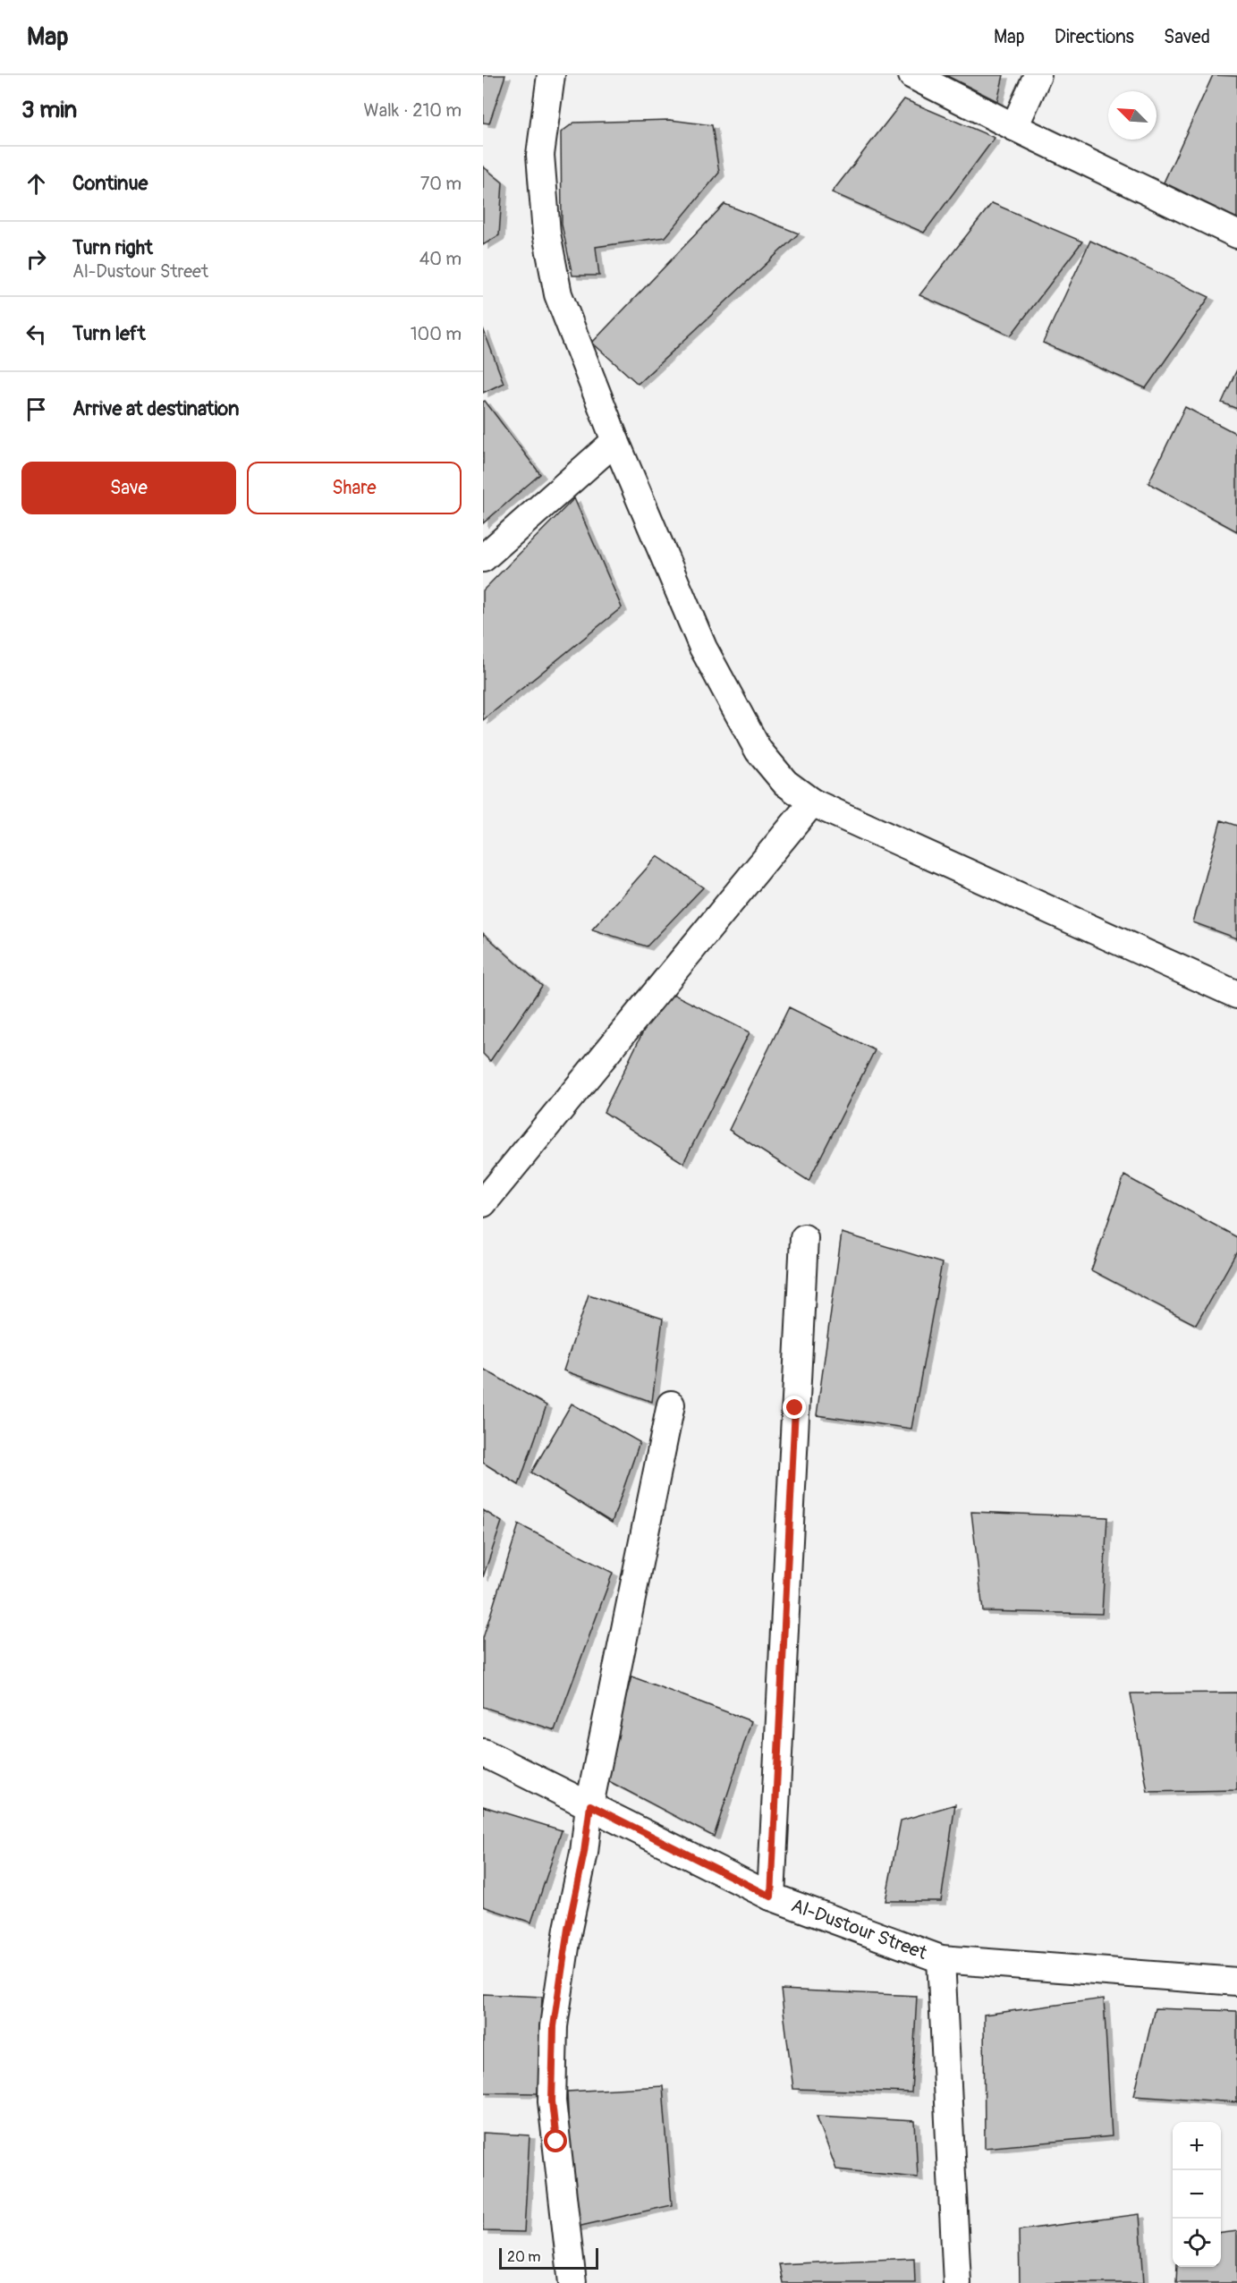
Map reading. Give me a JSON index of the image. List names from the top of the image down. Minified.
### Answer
{"streets":{"street":["Al-Dustour Street"]},"scale_bar":"20 m","north":"top left","page":{"header":"Map","nav":["Map","Directions","Saved"],"heading":["3 min","Walk · 210 m"],"list":[["Continue","70 m"],["Turn right","Al-Dustour Street","40 m"],["Turn left","100 m"],"Arrive at destination"],"buttons":["Save","Share"],"map_buttons":["+","−"],"scale":"20 m"}}
